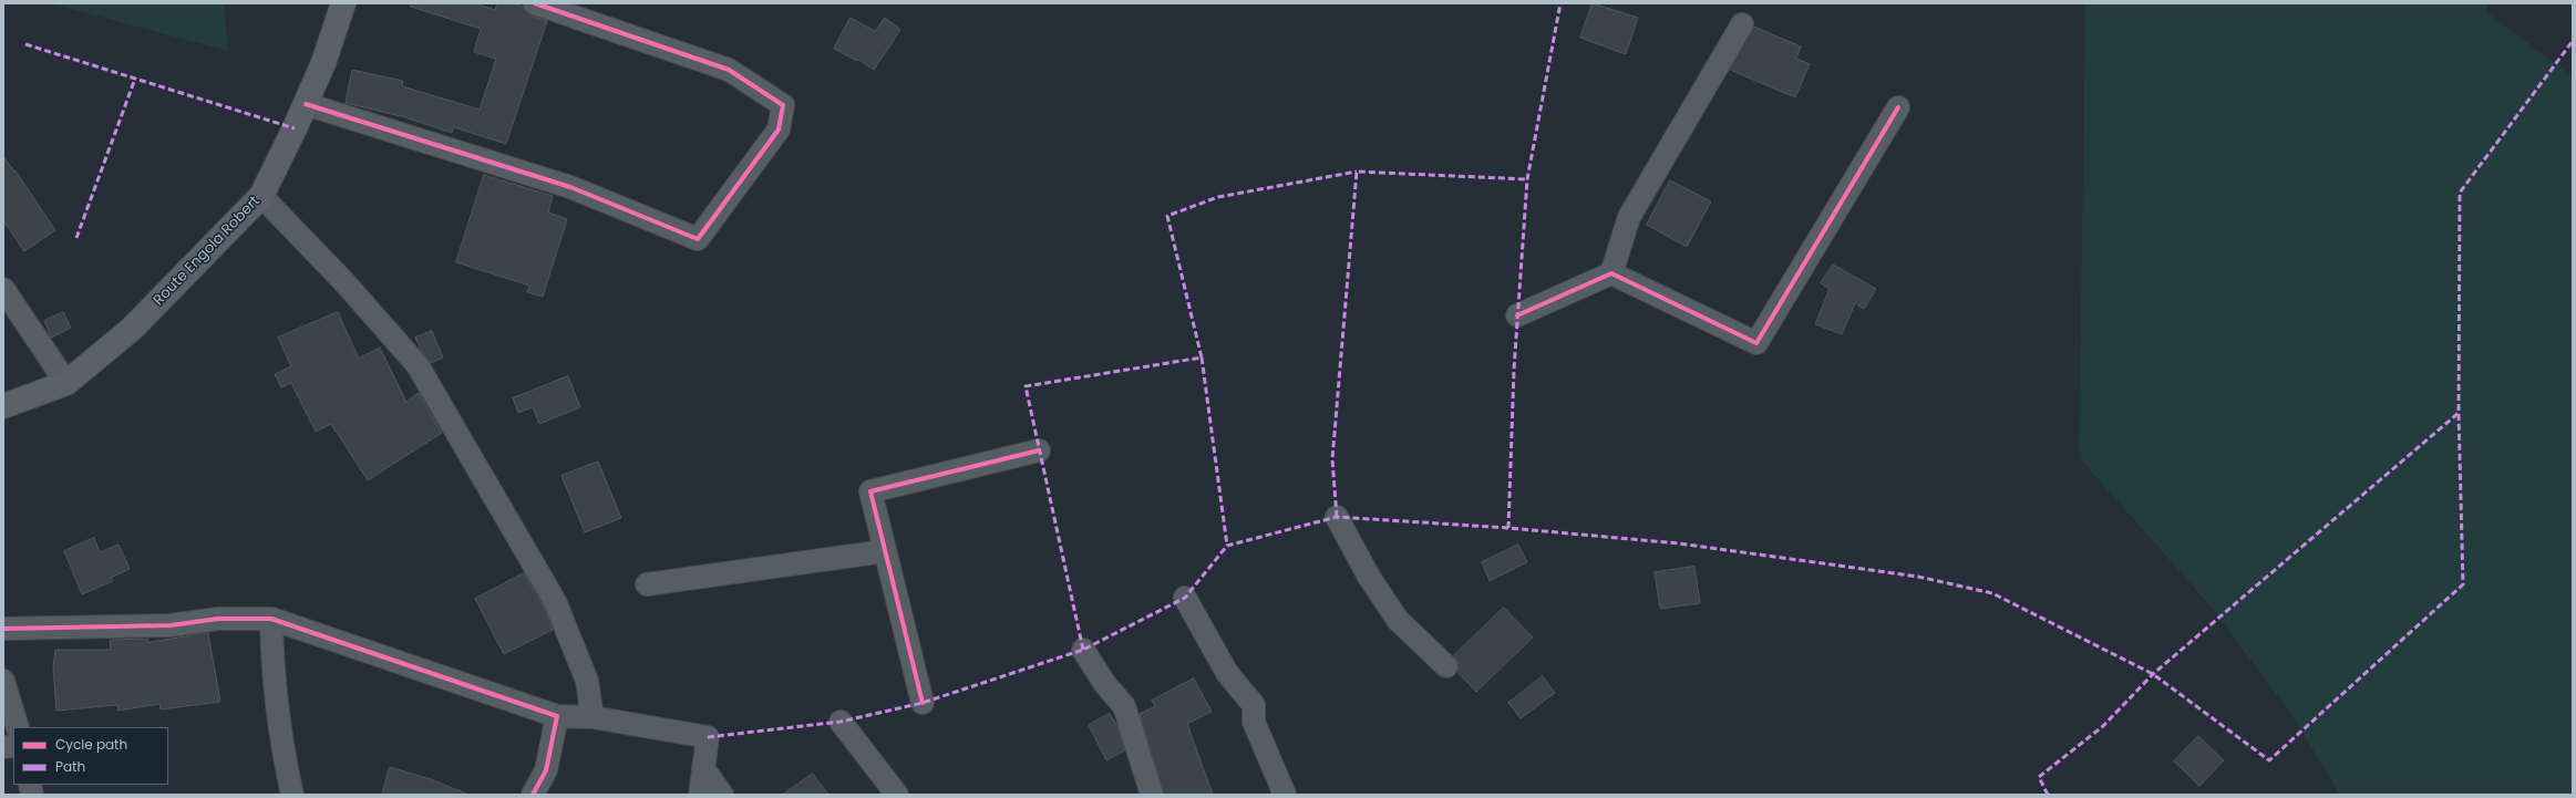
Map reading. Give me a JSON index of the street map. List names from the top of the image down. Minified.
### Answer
{"streets":{"street":["Route Engola Robert"]},"legend":["Cycle path","Path"]}
